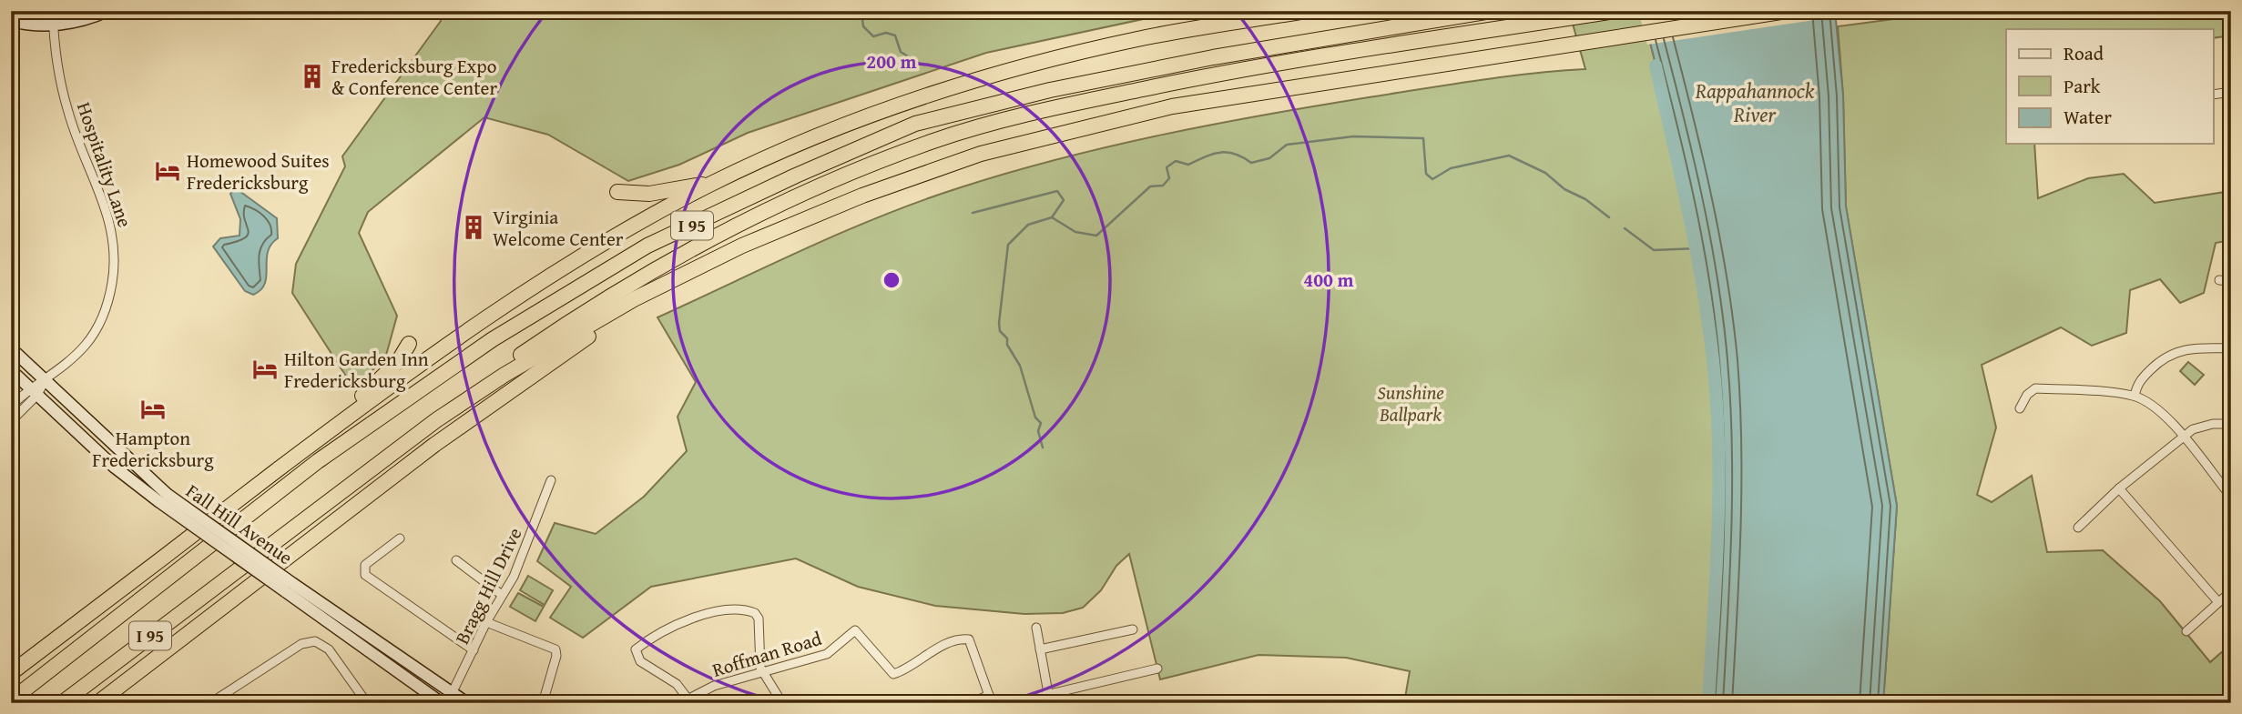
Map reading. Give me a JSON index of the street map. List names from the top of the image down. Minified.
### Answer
{"streets":{"highway":["I 95"],"main road":["Fall Hill Avenue"],"street":["Hospitality Lane","Bragg Hill Drive","Roffman Road"]},"crossings":[["Hospitality Lane","Fall Hill Avenue"],["Fall Hill Avenue","Bragg Hill Drive"]],"water":["Rappahannock River"],"parks":["Sunshine Ballpark"],"places":{"building":["Fredericksburg Expo & Conference Center","Virginia Welcome Center"],"hotel":["Homewood Suites Fredericksburg","Hilton Garden Inn Fredericksburg","Hampton Fredericksburg"]},"legend":["Road","Park","Water"],"rings":["200 m","400 m"]}
